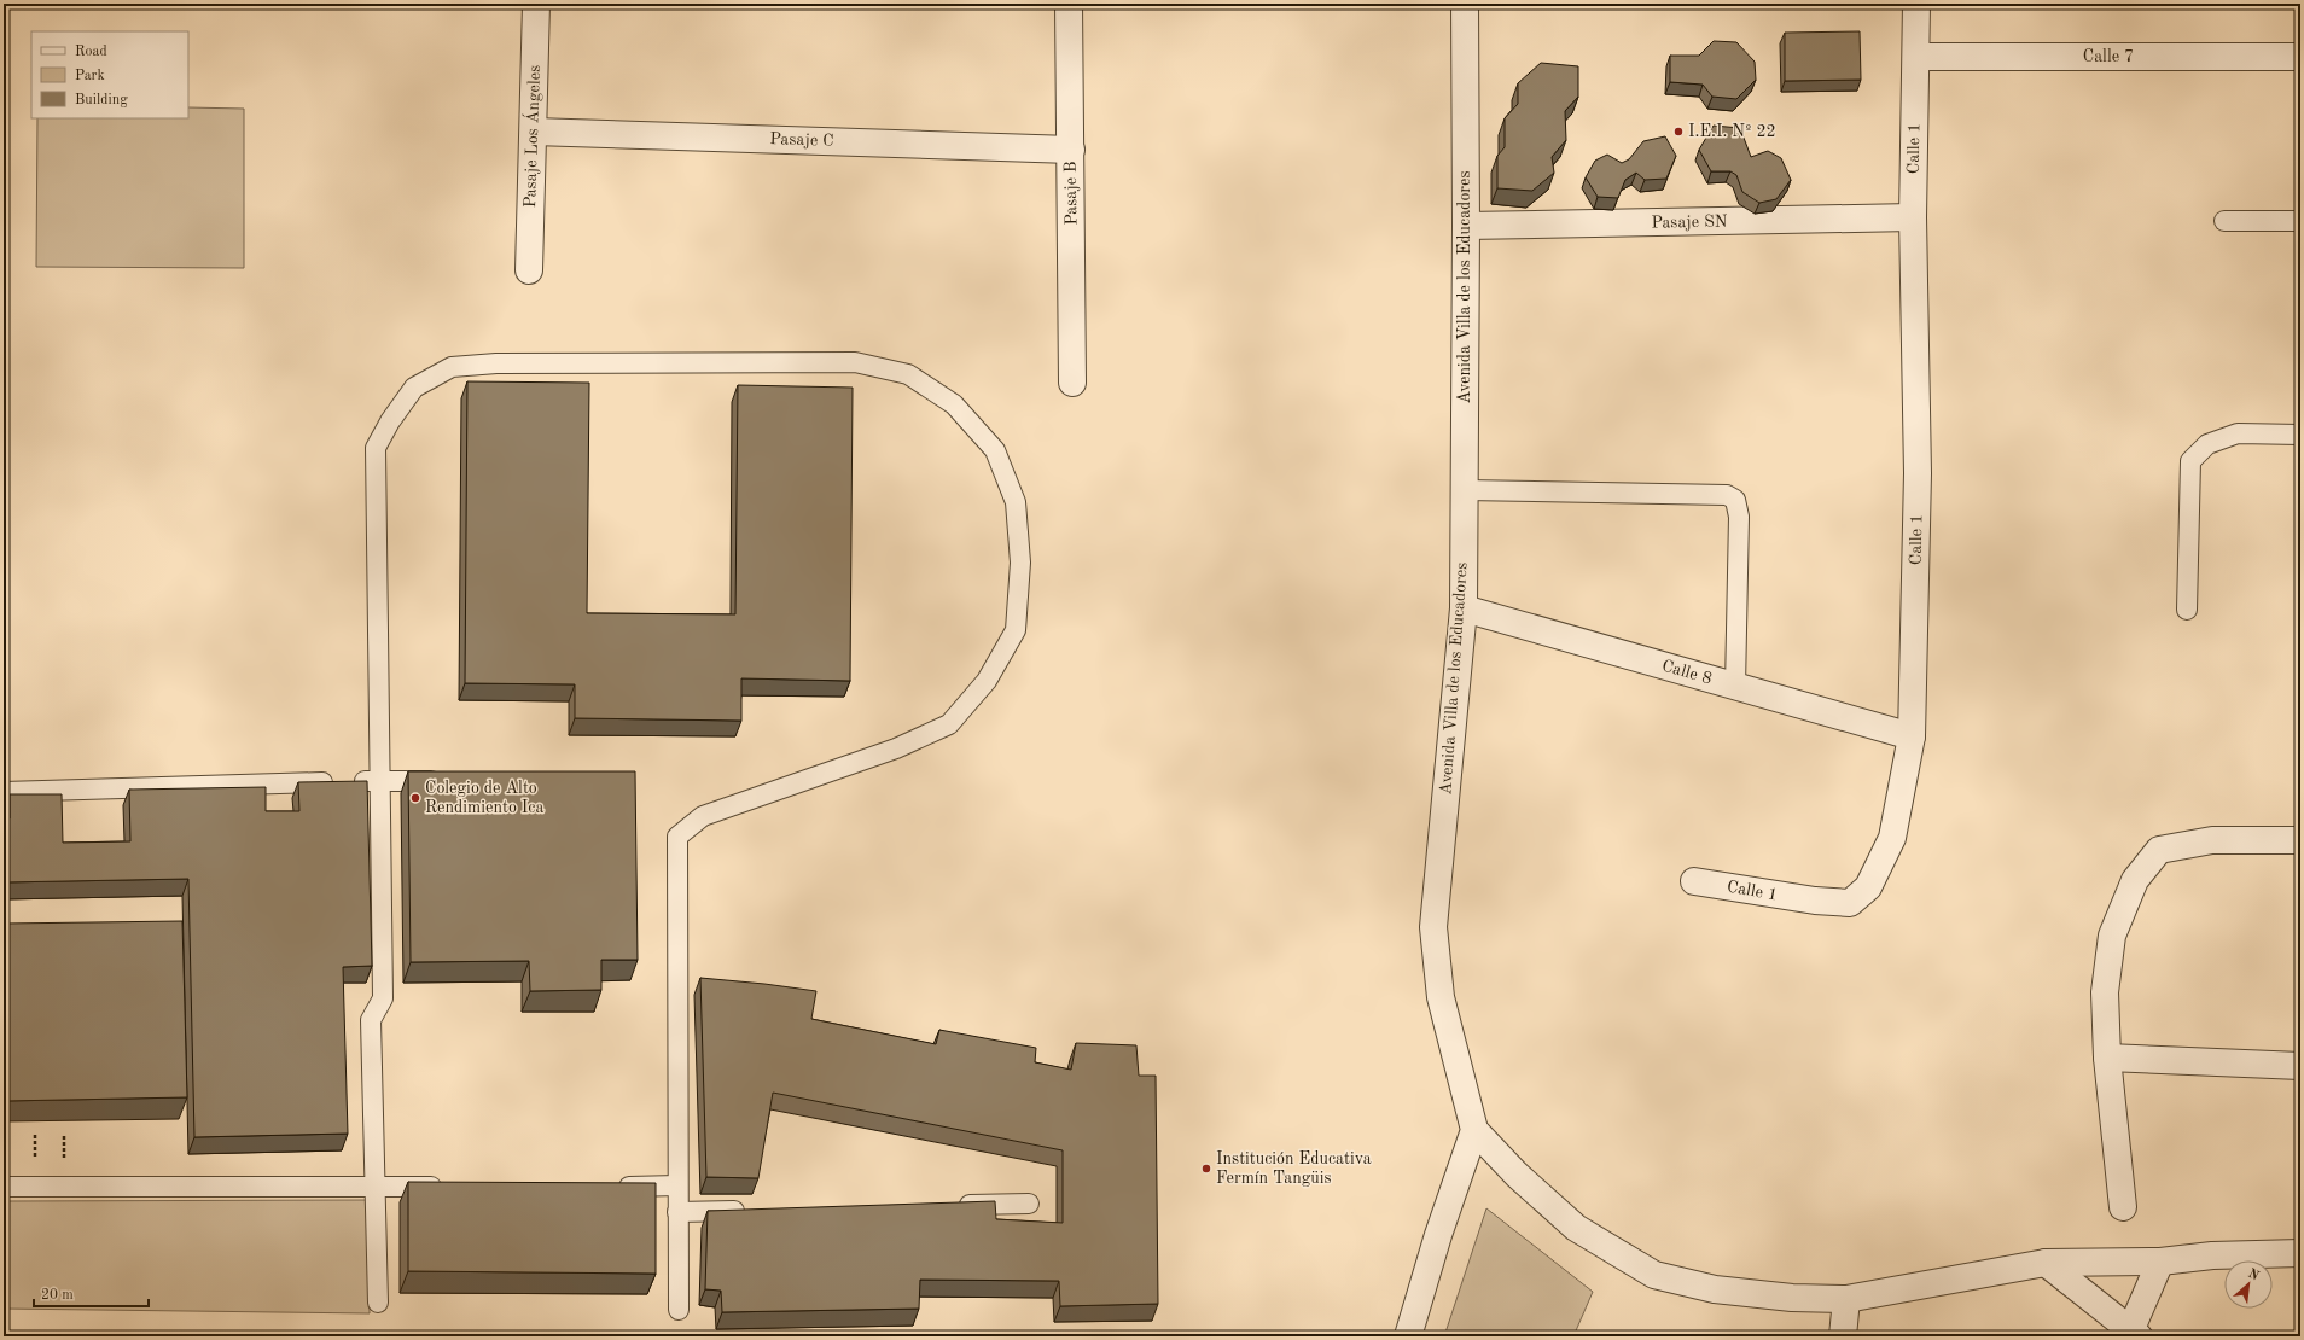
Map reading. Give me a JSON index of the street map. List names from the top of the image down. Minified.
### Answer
{"streets":{"street":["Calle 7","Pasaje Los Ángeles","Pasaje C","Calle 1","Pasaje B","Pasaje SN","Avenida Villa de los Educadores","Calle 8"]},"crossings":[["Calle 7","Calle 1"],["Pasaje Los Ángeles","Pasaje C"],["Pasaje C","Pasaje B"],["Calle 1","Pasaje SN"],["Calle 1","Calle 8"],["Pasaje SN","Avenida Villa de los Educadores"],["Avenida Villa de los Educadores","Calle 8"]],"places":["I.E.I. Nº 22","Colegio de Alto Rendimiento Ica","Institución Educativa Fermín Tangüis"],"legend":["Road","Park","Building"],"scale_bar":"20 m","north":"top right"}
